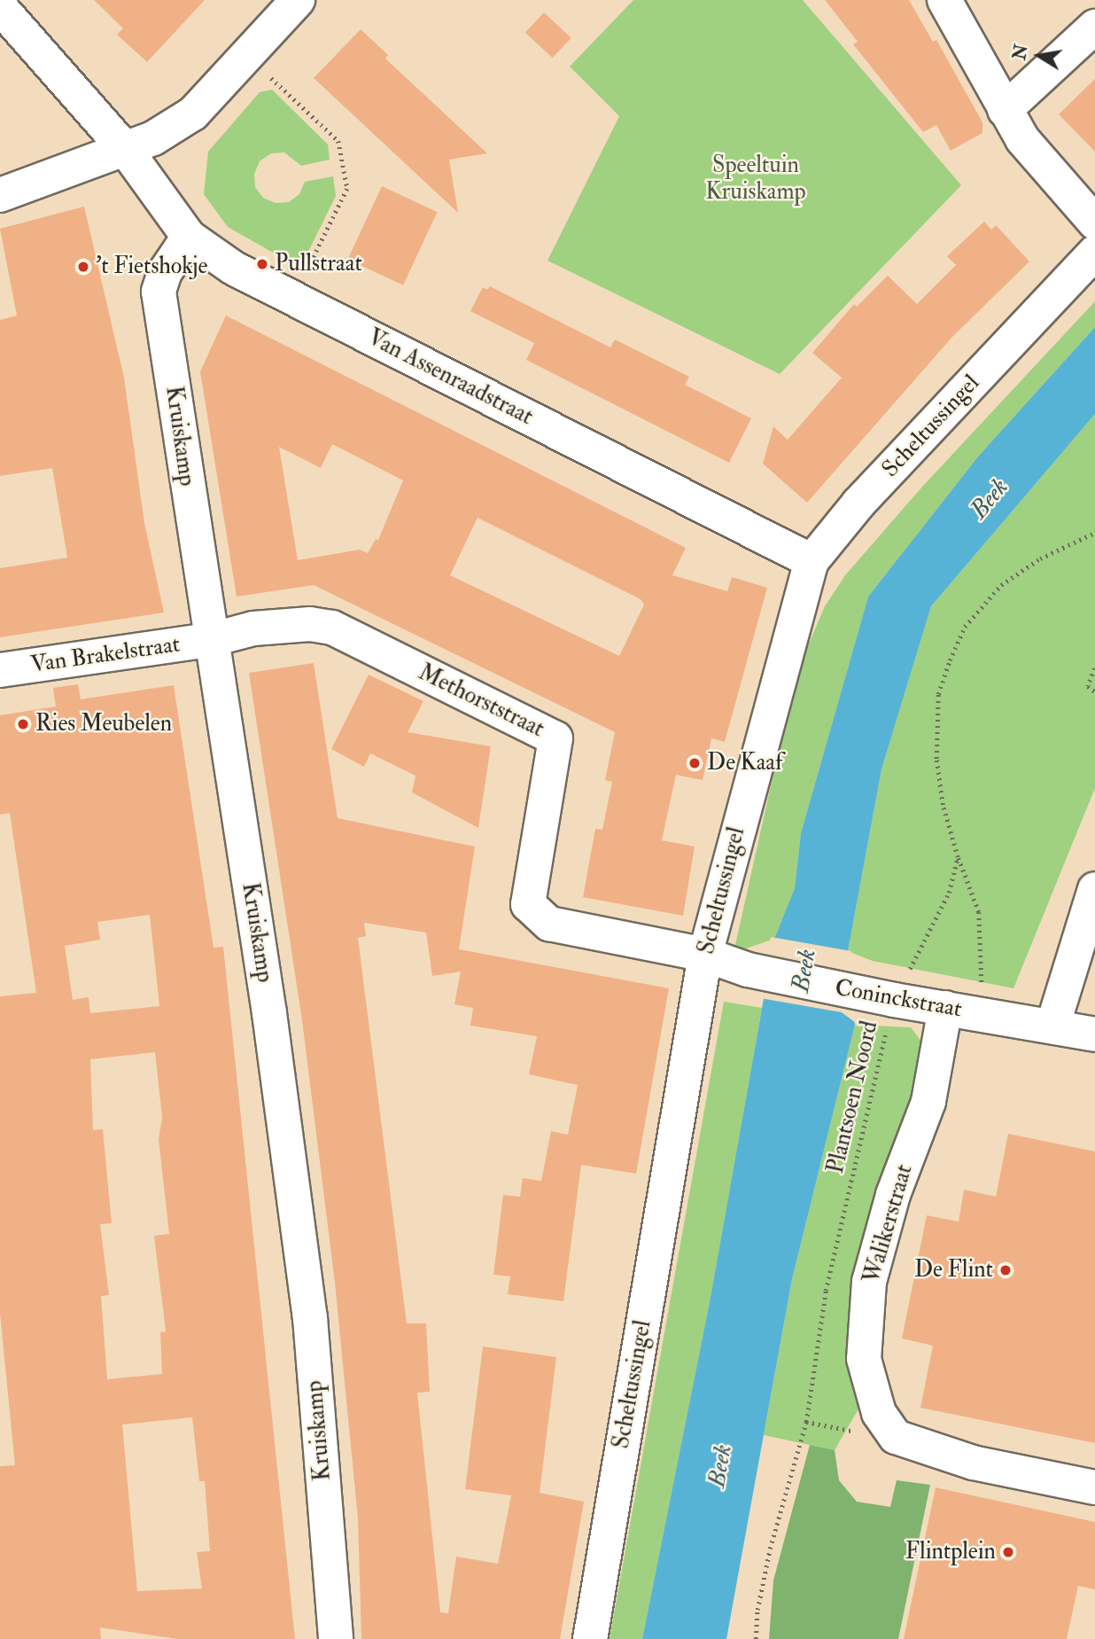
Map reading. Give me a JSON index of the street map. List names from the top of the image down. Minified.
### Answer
{"streets":{"street":["Van Assenraadstraat","Scheltussingel","Kruiskamp","Van Brakelstraat","Methorststraat","Coninckstraat","Walikerstraat"],"path":["Plantsoen Noord"]},"crossings":[["Van Assenraadstraat","Scheltussingel"],["Van Assenraadstraat","Kruiskamp"],["Scheltussingel","Methorststraat"],["Scheltussingel","Coninckstraat"],["Kruiskamp","Van Brakelstraat"],["Kruiskamp","Methorststraat"],["Van Brakelstraat","Methorststraat"],["Methorststraat","Coninckstraat"],["Coninckstraat","Plantsoen Noord"],["Coninckstraat","Walikerstraat"]],"water":["Beek"],"parks":["Speeltuin Kruiskamp"],"places":["Pullstraat","'t Fietshokje","Ries Meubelen","De Kaaf","De Flint","Flintplein"],"north":"left"}
